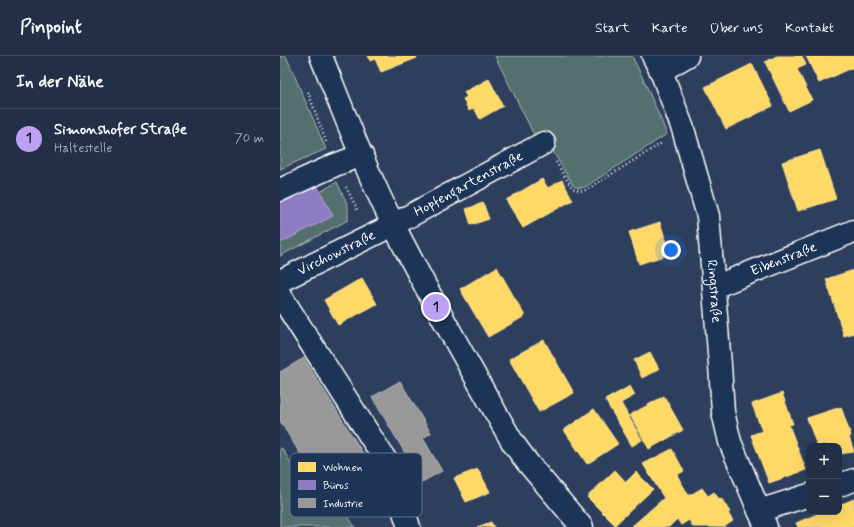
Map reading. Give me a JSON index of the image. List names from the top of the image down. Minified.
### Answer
{"streets":{"street":["Hopfengartenstraße","Virchowstraße","Eibenstraße","Ringstraße"]},"crossings":[["Hopfengartenstraße","Virchowstraße"],["Eibenstraße","Ringstraße"]],"legend":["Wohnen","Büros","Industrie"],"page":{"header":"Pinpoint","nav":["Start","Karte","Über uns","Kontakt"],"heading":"In der Nähe","list":[{"mark":"1","name":"Simonshofer Straße","note":"Haltestelle","value":"70 m"}],"pins":"1","map_buttons":["+","−"]}}
